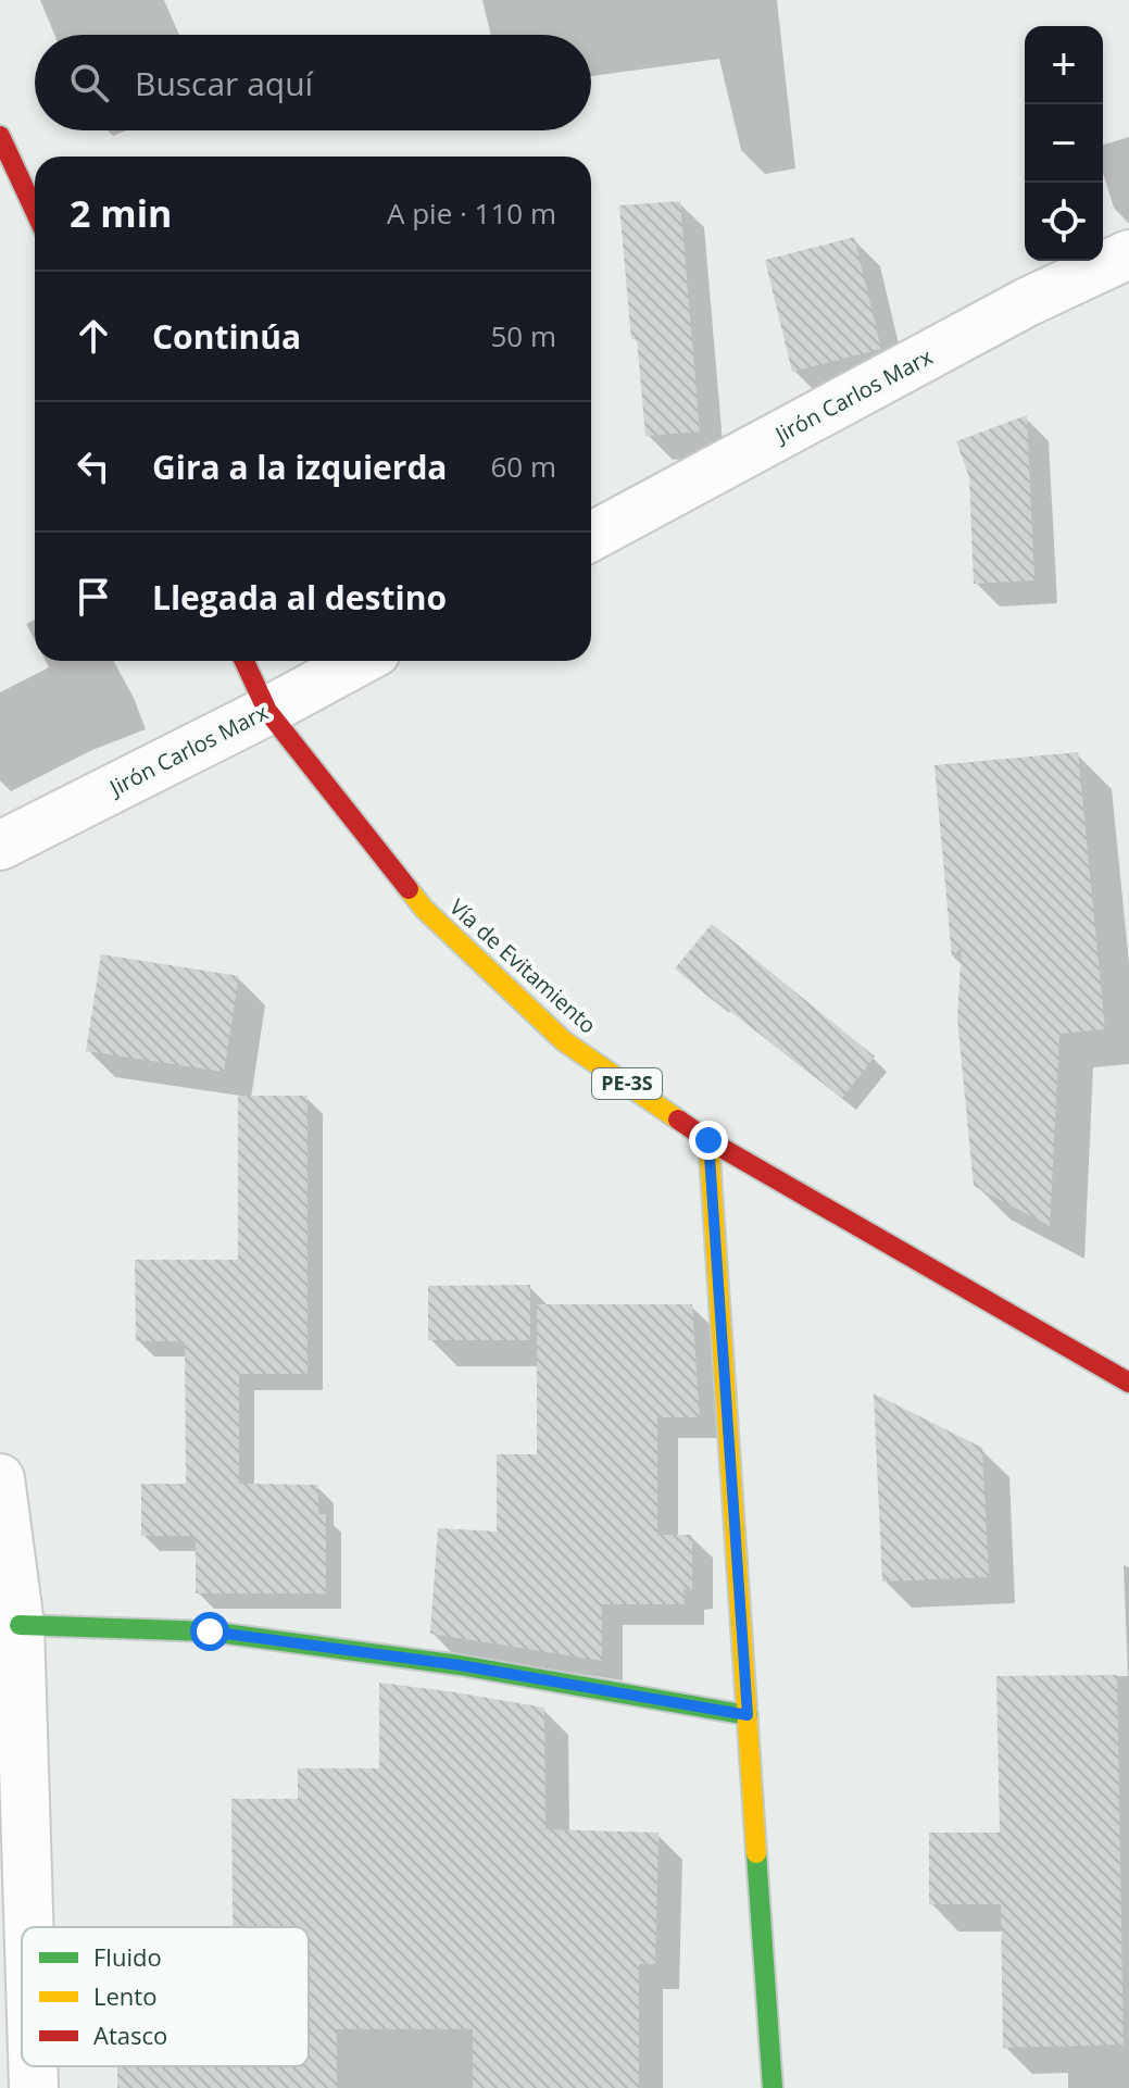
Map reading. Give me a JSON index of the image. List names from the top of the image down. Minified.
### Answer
{"streets":{"main road":["Vía de Evitamiento","PE-3S"],"street":["Jirón Carlos Marx"]},"crossings":[["Jirón Carlos Marx","Vía de Evitamiento"]],"legend":["Fluido","Lento","Atasco"],"page":{"map_buttons":["+","−"],"search":"Buscar aquí","heading":["2 min","A pie · 110 m"],"list":[["Continúa","50 m"],["Gira a la izquierda","60 m"],"Llegada al destino"]}}
